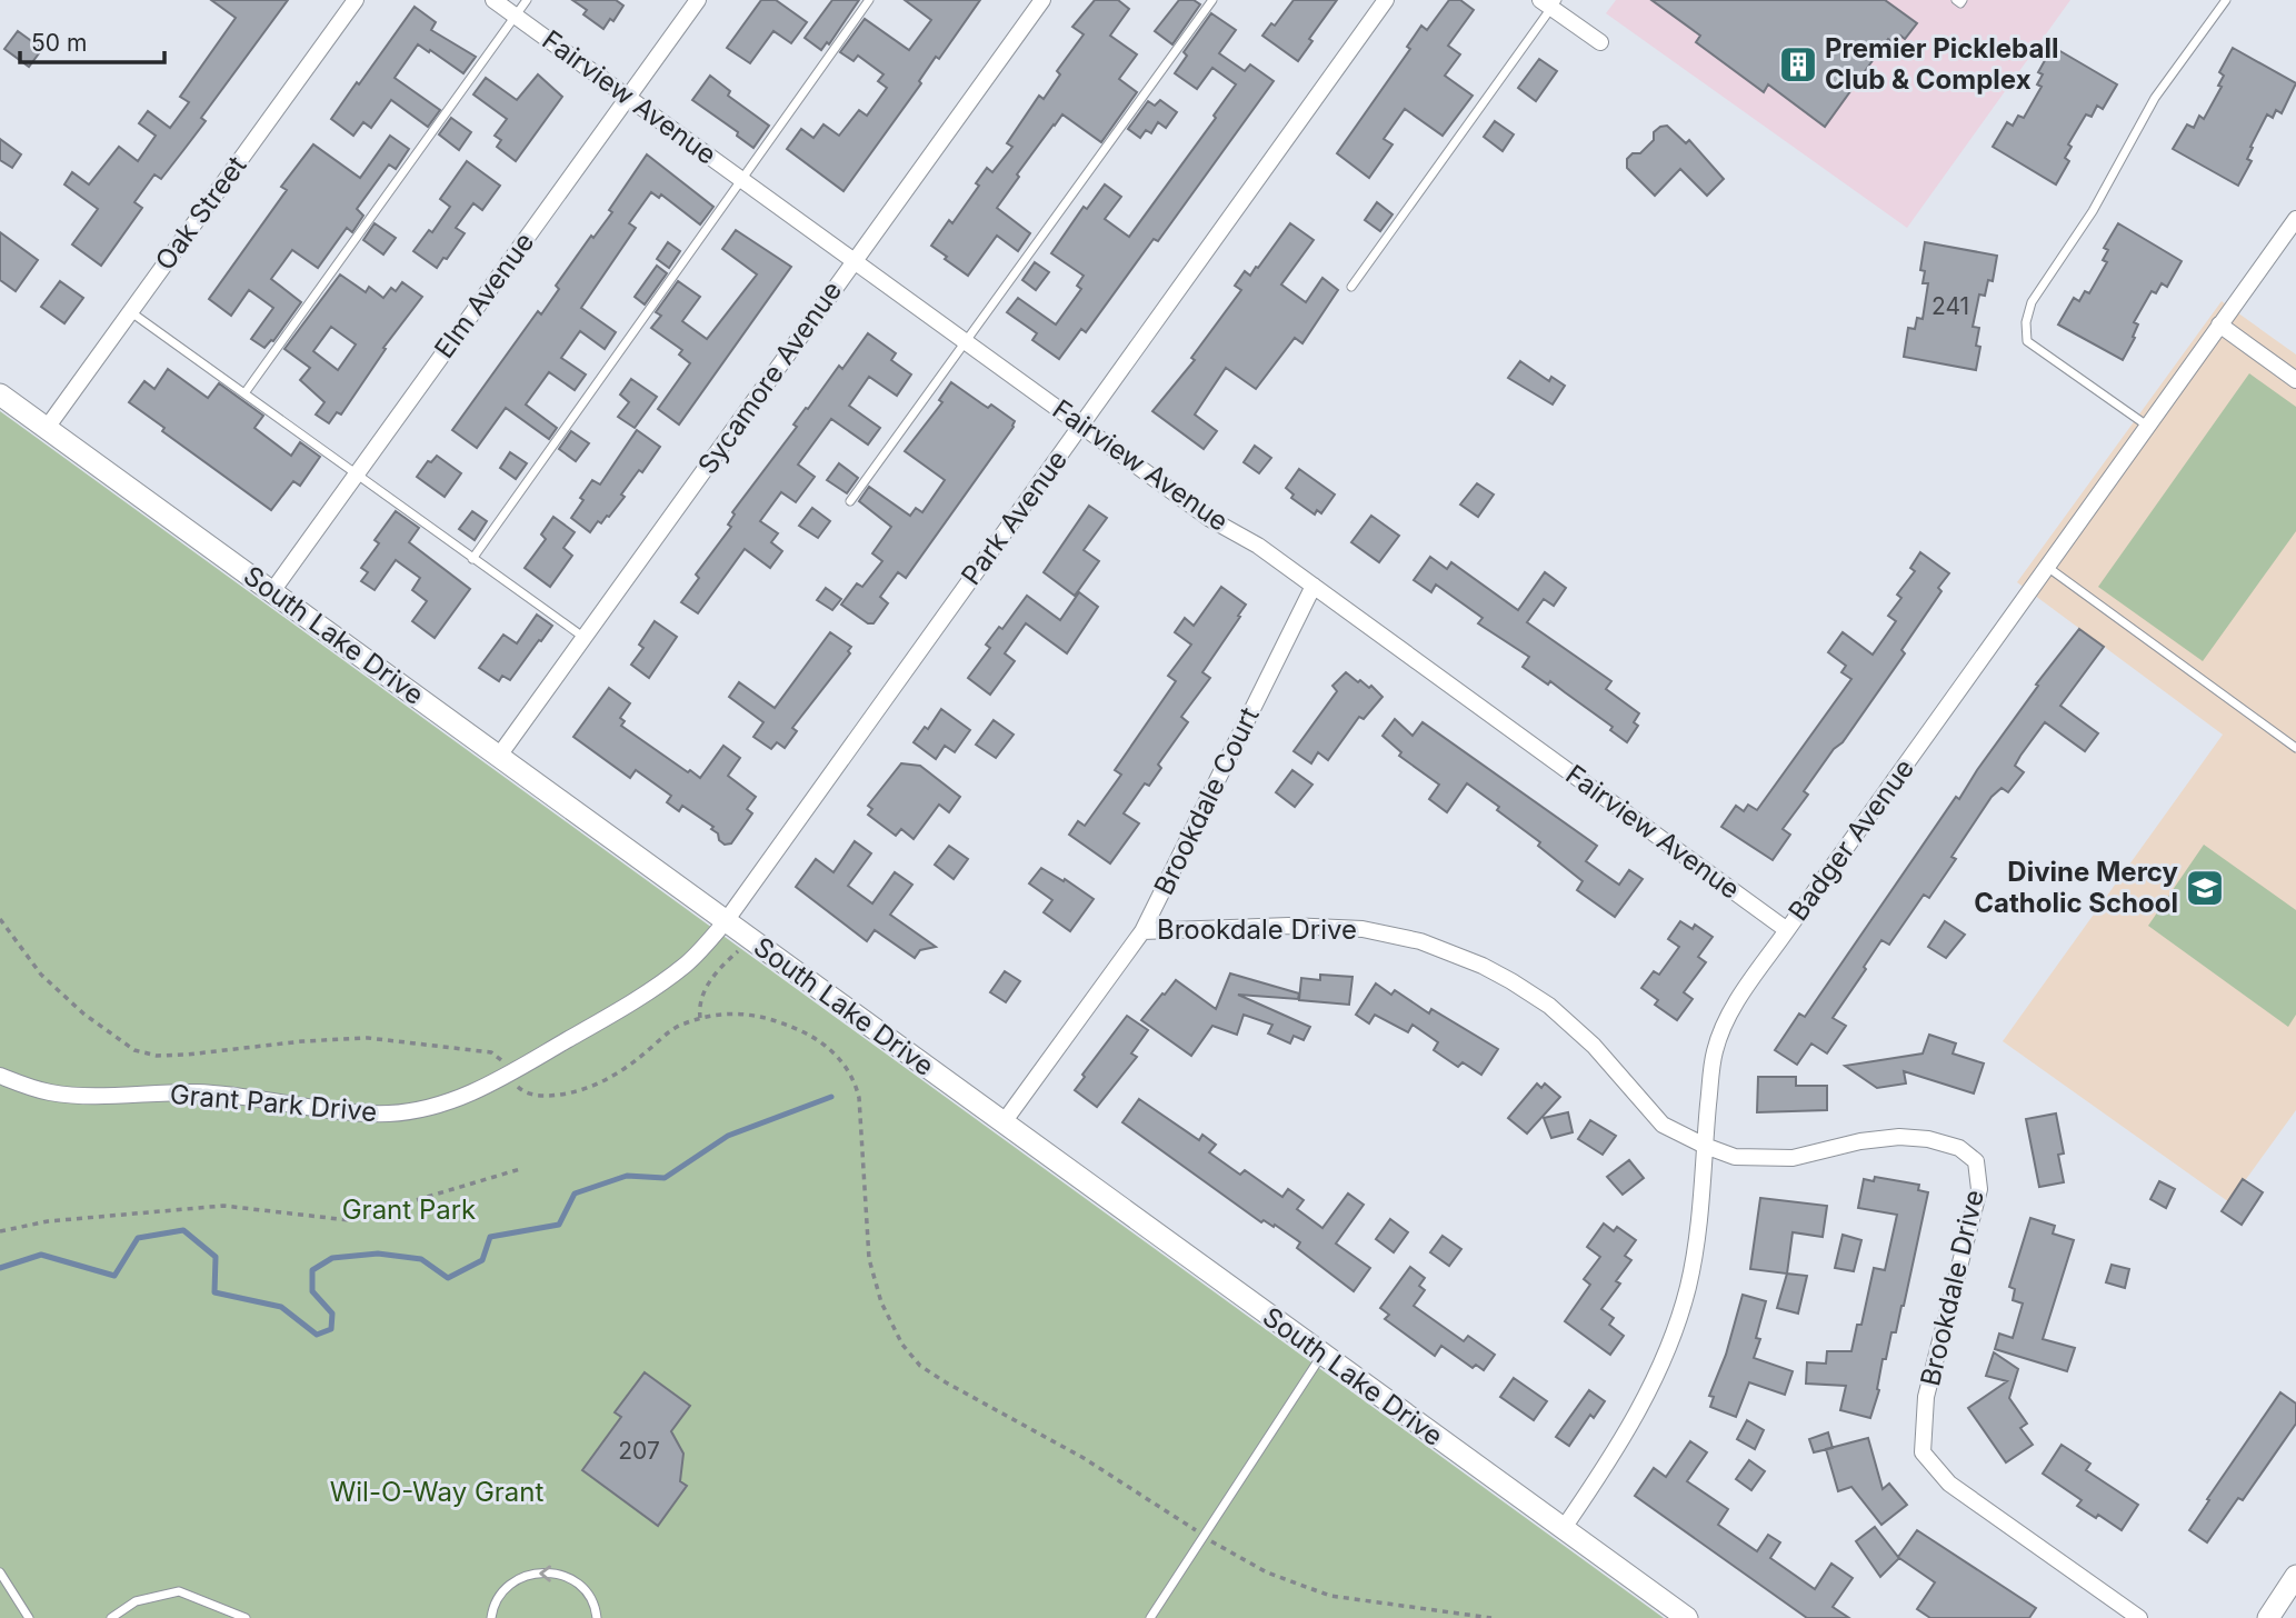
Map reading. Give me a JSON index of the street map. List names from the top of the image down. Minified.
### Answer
{"streets":{"street":["Fairview Avenue","Oak Street","Elm Avenue","Sycamore Avenue","Park Avenue","South Lake Drive","Brookdale Court","Badger Avenue","Brookdale Drive","Grant Park Drive"]},"crossings":[["Fairview Avenue","Elm Avenue"],["Fairview Avenue","Sycamore Avenue"],["Fairview Avenue","Park Avenue"],["Fairview Avenue","Brookdale Court"],["Fairview Avenue","Badger Avenue"],["Oak Street","South Lake Drive"],["Elm Avenue","South Lake Drive"],["Sycamore Avenue","South Lake Drive"],["Park Avenue","South Lake Drive"],["Park Avenue","Grant Park Drive"],["South Lake Drive","Brookdale Court"],["South Lake Drive","Badger Avenue"],["South Lake Drive","Grant Park Drive"],["Brookdale Court","Brookdale Drive"],["Badger Avenue","Brookdale Drive"]],"parks":["Grant Park","Wil-O-Way Grant"],"places":{"building":["Premier Pickleball Club & Complex"],"school or university":["Divine Mercy Catholic School"]},"house_numbers":["241","207"],"scale_bar":"50 m"}
